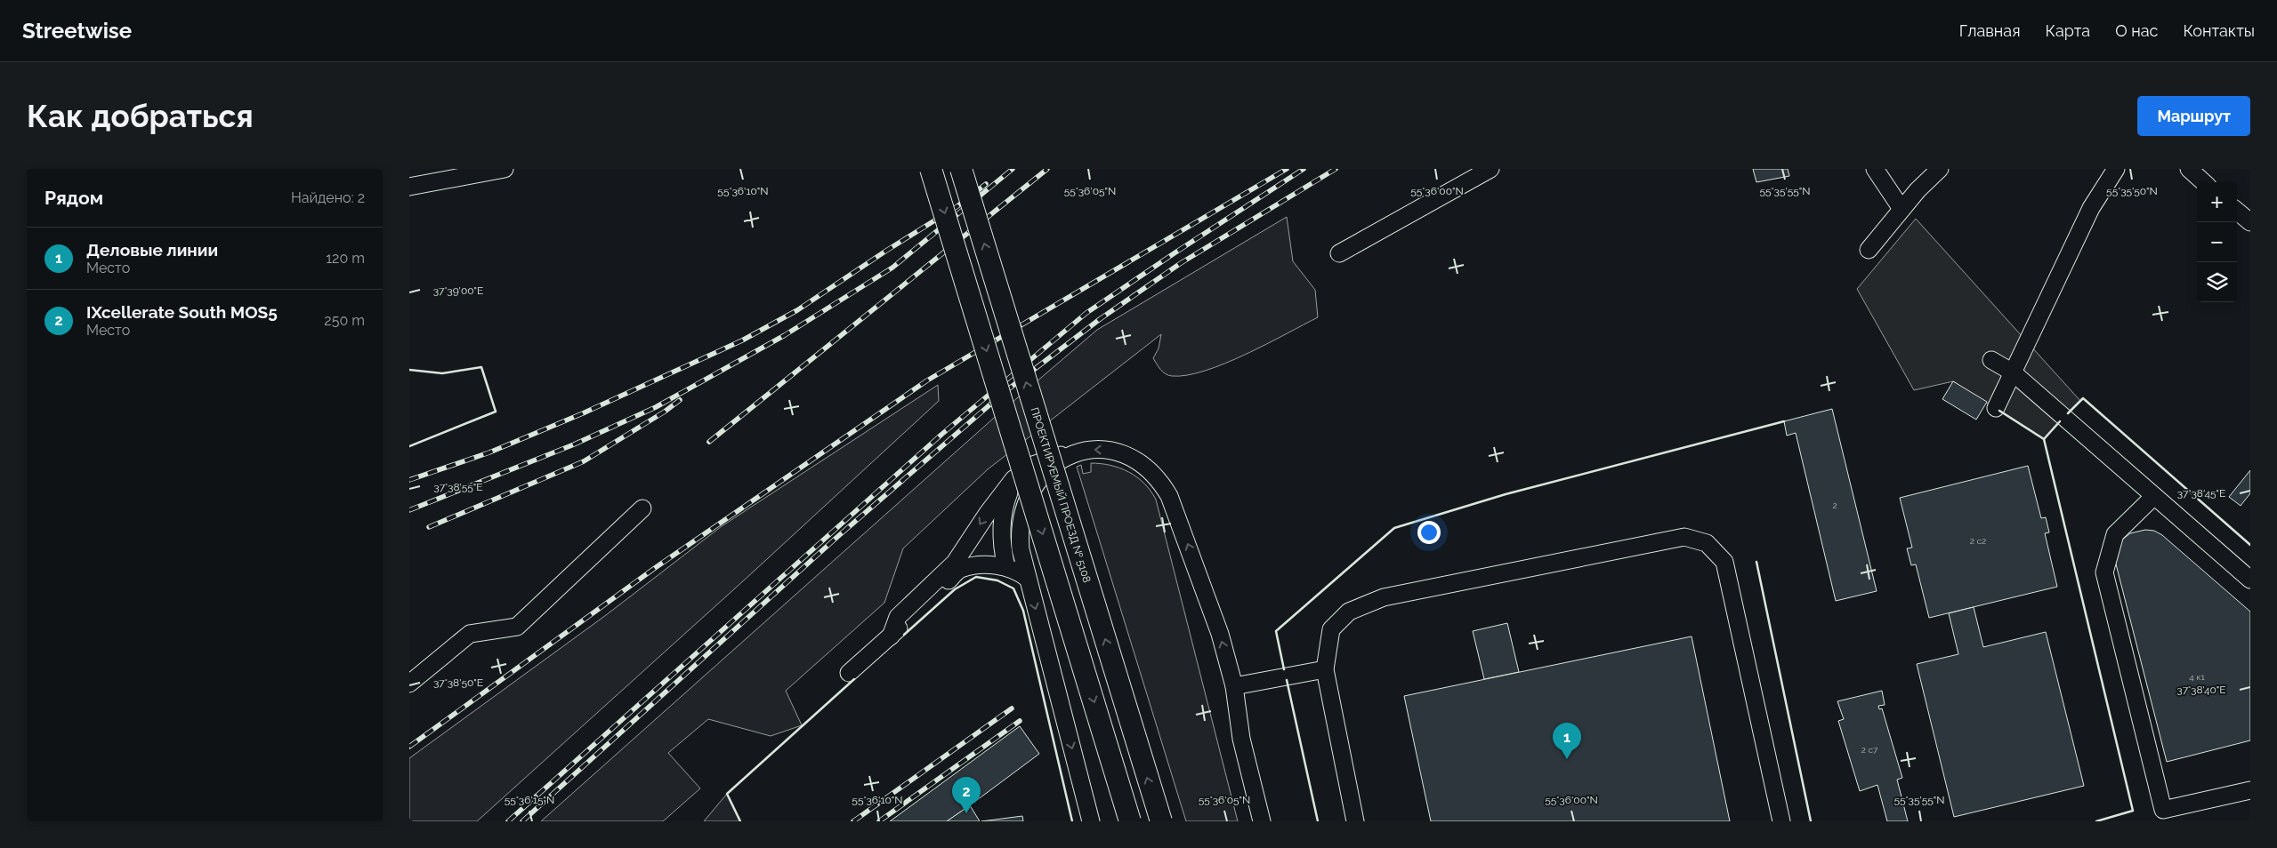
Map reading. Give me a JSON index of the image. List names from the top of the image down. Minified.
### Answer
{"streets":{"main road":["ПРОЕКТИРУЕМЫЙ ПРОЕЗД № 5108"]},"house_numbers":["2","2 с2","4 к1","2 с7"],"page":{"header":"Streetwise","nav":["Главная","Карта","О нас","Контакты"],"buttons":"Маршрут","title":"Как добраться","heading":["Рядом","Найдено: 2"],"map_buttons":["+","−"],"list":[{"mark":"1","name":"Деловые линии","note":"Место","value":"120 m"},{"mark":"2","name":"IXcellerate South MOS5","note":"Место","value":"250 m"}],"pins":["1","2"]},"coordinates":["55°36'10\"N","55°36'05\"N","55°36'00\"N","55°35'55\"N","55°35'50\"N","37°39'00\"E","37°38'55\"E","37°38'45\"E","37°38'50\"E","37°38'40\"E","55°36'15\"N"]}
